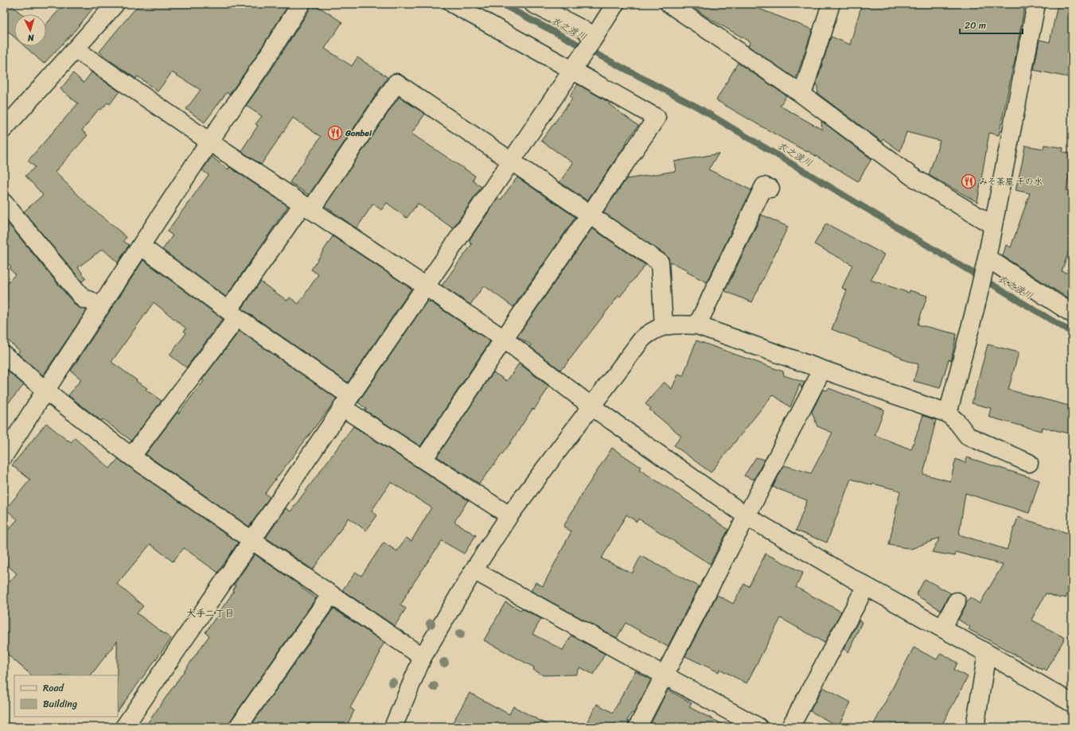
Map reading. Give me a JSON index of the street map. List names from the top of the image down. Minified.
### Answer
{"districts":["大手二丁目"],"water":["衣之渡川"],"places":{"restaurant":["Gonbei","みそ茶屋 千の水"]},"legend":["Road","Building"],"scale_bar":"20 m","north":"bottom"}
